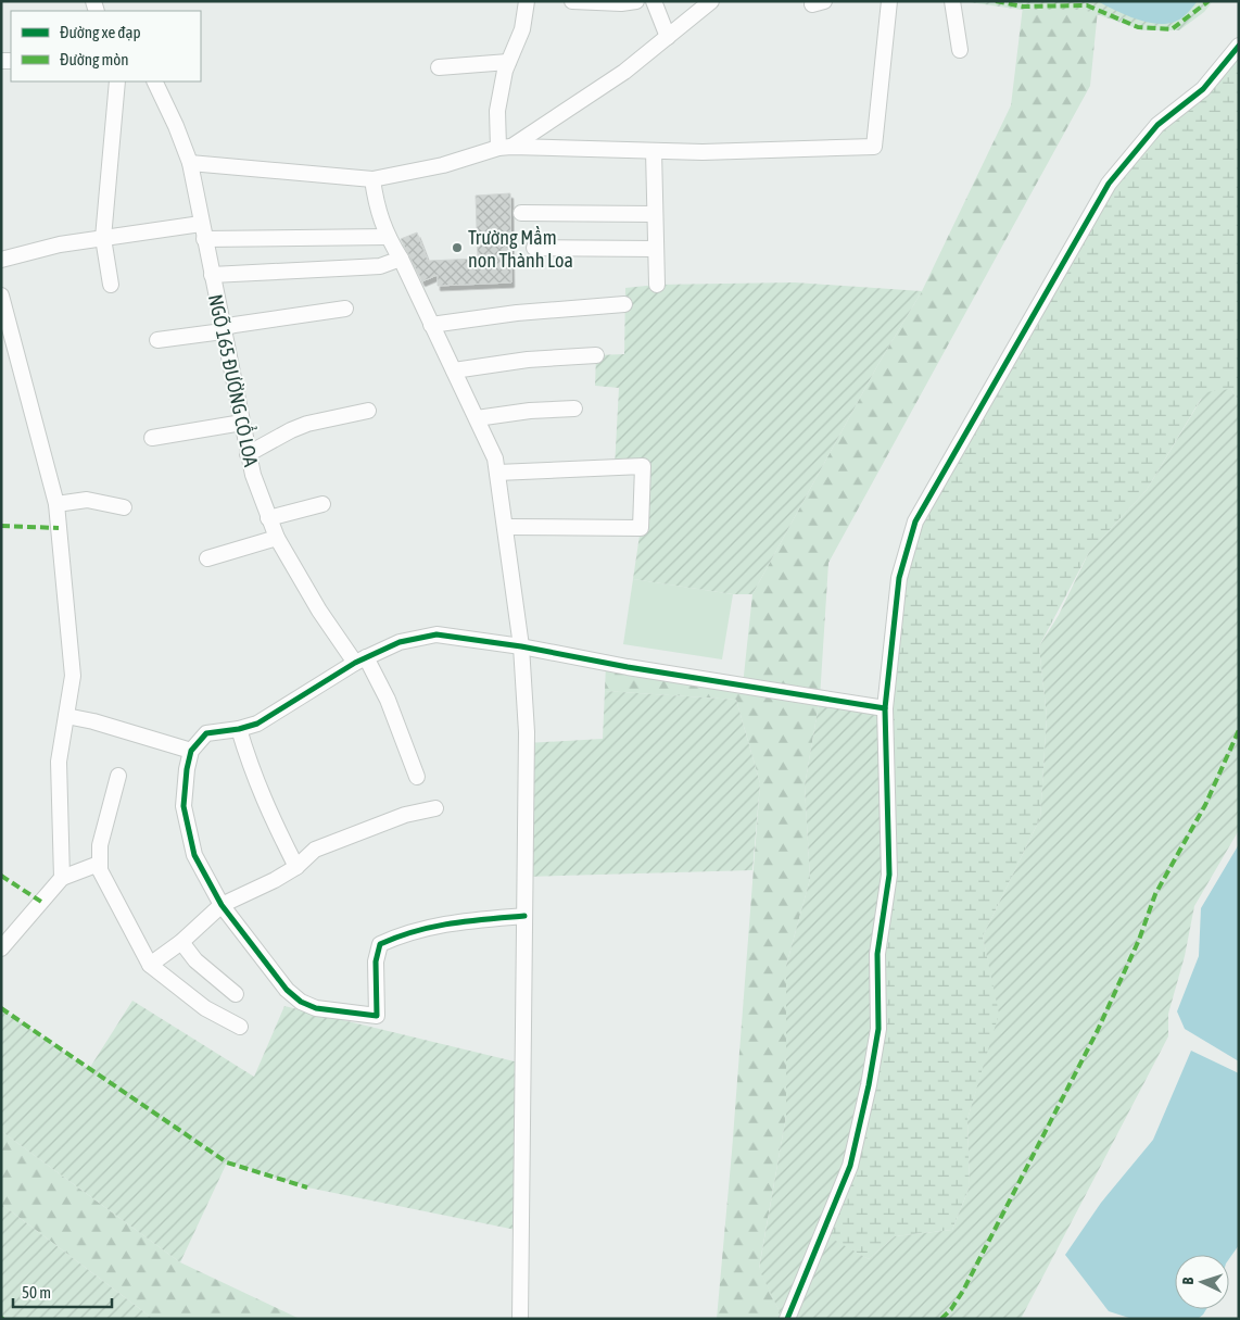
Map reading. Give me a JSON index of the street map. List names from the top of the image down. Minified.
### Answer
{"streets":{"street":["NGÕ 165 ĐƯỜNG CỔ LOA"]},"places":["Trường Mầm non Thành Loa"],"legend":["Đường xe đạp","Đường mòn"],"scale_bar":"50 m","north":"left"}
